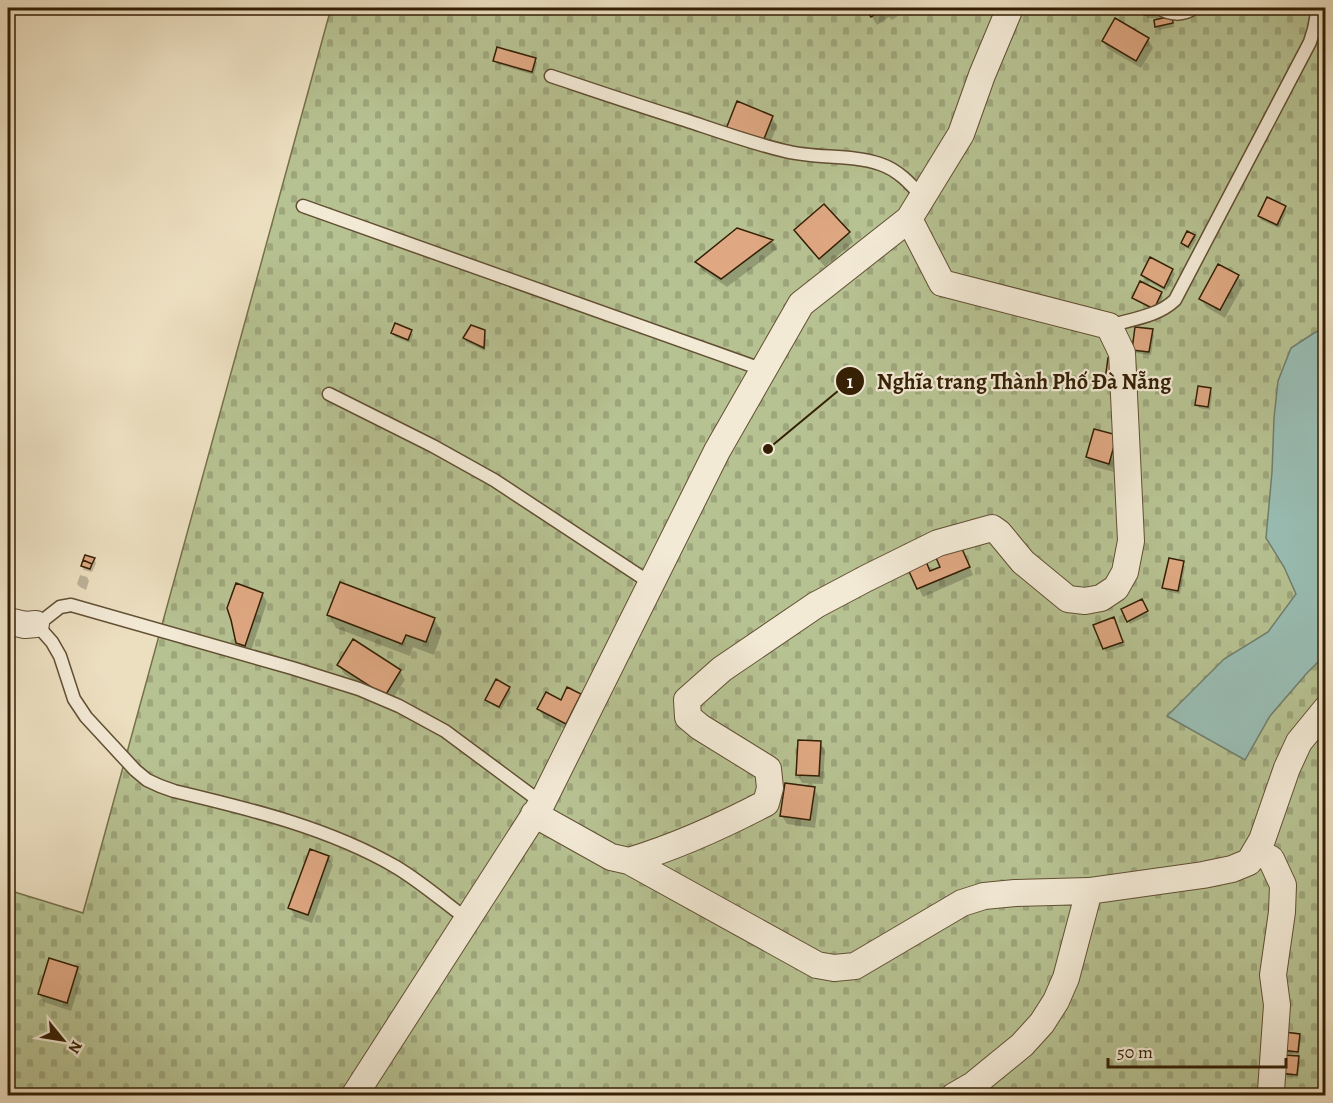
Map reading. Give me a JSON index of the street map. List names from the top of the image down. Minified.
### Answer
{"places":["Nghĩa trang Thành Phố Đà Nẵng"],"scale_bar":"50 m","north":"bottom right"}
